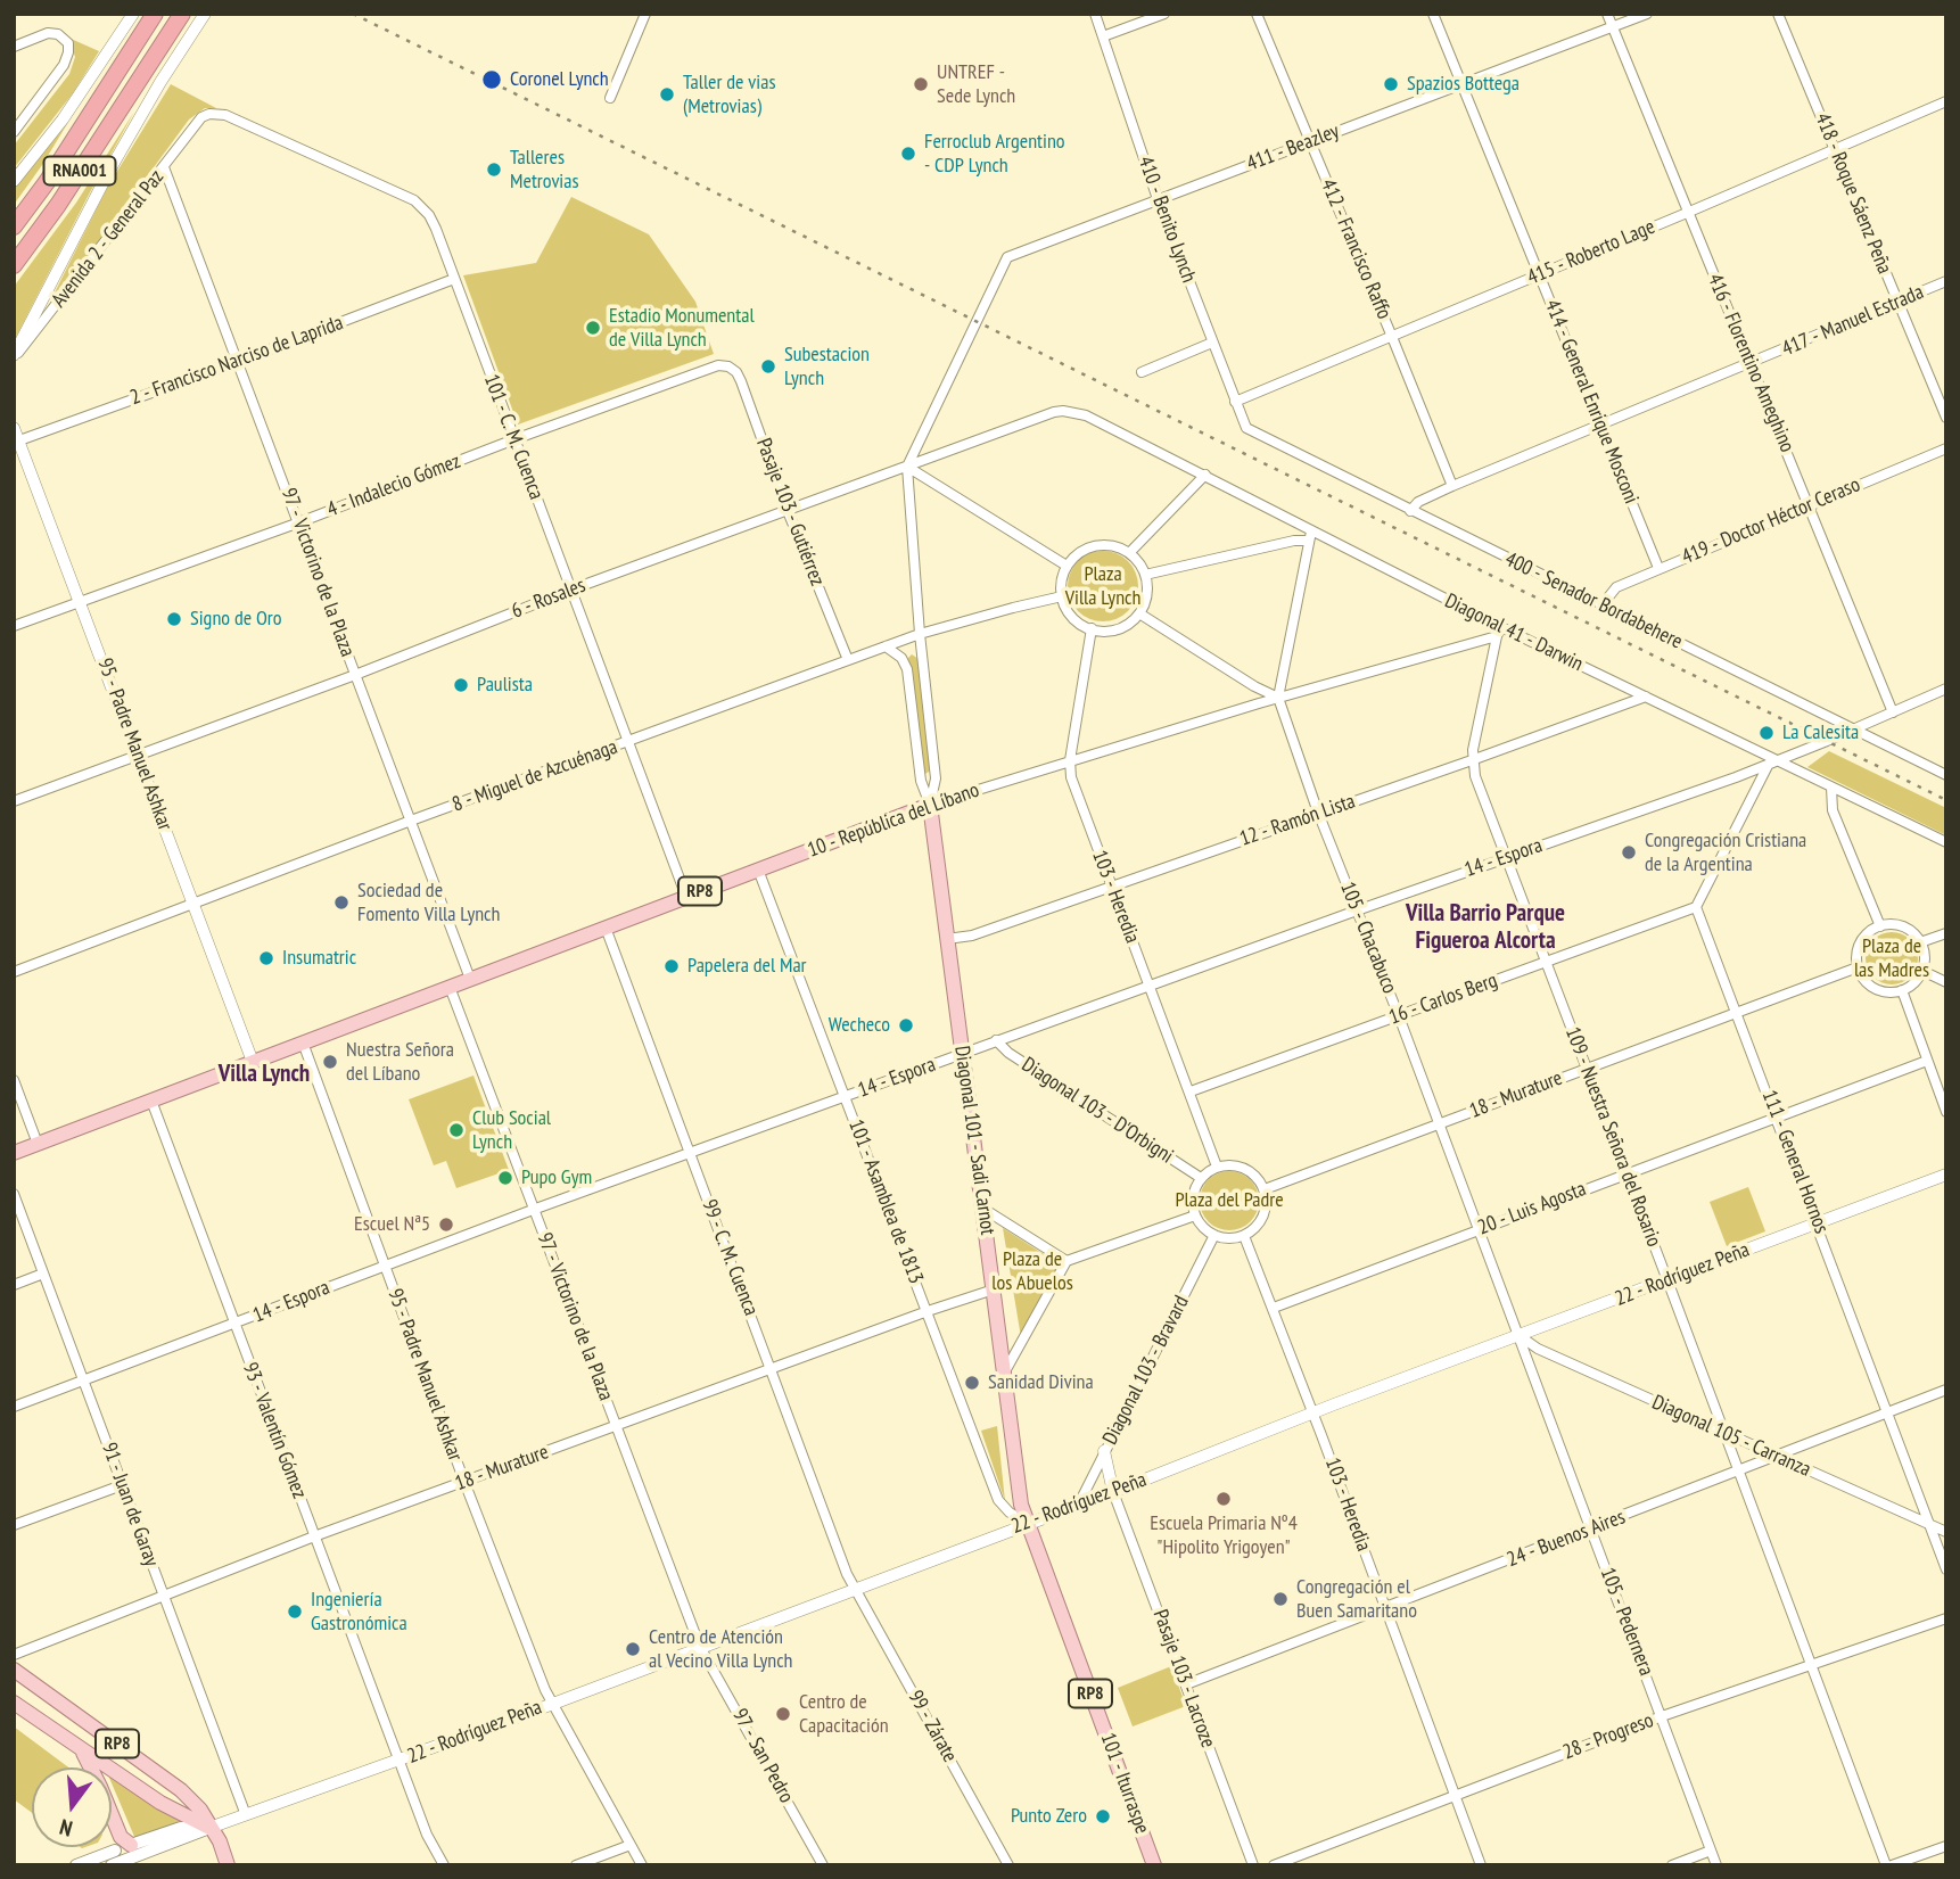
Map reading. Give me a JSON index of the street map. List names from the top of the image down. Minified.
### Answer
{"streets":{"highway":["RNA001"],"main road":["10 - República del Líbano","RP8","Diagonal 101 - Sadi Carnot","22 - Rodríguez Peña","101 - Iturraspe"],"street":["411 - Beazley","418 - Roque Sáenz Peña","410 - Benito Lynch","Avenida 2 - General Paz","412 - Francisco Raffo","415 - Roberto Lage","417 - Manuel Estrada","2 - Francisco Narciso de Laprida","416 - Florentino Ameghino","414 - General Enrique Mosconi","101 - C. M. Cuenca","4 - Indalecio Gómez","Pasaje 103 - Gutiérrez","419 - Doctor Héctor Ceraso","97 - Victorino de la Plaza","6 - Rosales","400 - Senador Bordabehere","Diagonal 41 - Darwin","95 - Padre Manuel Ashkar","8 - Miguel de Azcuénaga","12 - Ramón Lista","14 - Espora","103 - Heredia","105 - Chacabuco","16 - Carlos Berg","18 - Murature","Diagonal 103 - D'Orbigni","109 - Nuestra Señora del Rosario","111 - General Hornos","101 - Asamblea de 1813","20 - Luis Agosta","99 - C. M. Cuenca","Diagonal 103 - Bravard","93 - Valentín Gómez","Diagonal 105 - Carranza","91 - Juan de Garay","24 - Buenos Aires","105 - Pedernera","Pasaje 103 - Lacroze","99 - Zárate","28 - Progreso","97 - San Pedro"]},"crossings":[["411 - Beazley","410 - Benito Lynch"],["411 - Beazley","412 - Francisco Raffo"],["411 - Beazley","416 - Florentino Ameghino"],["411 - Beazley","414 - General Enrique Mosconi"],["411 - Beazley","6 - Rosales"],["411 - Beazley","Diagonal 101 - Sadi Carnot"],["418 - Roque Sáenz Peña","415 - Roberto Lage"],["418 - Roque Sáenz Peña","417 - Manuel Estrada"],["410 - Benito Lynch","415 - Roberto Lage"],["410 - Benito Lynch","400 - Senador Bordabehere"],["Avenida 2 - General Paz","101 - C. M. Cuenca"],["Avenida 2 - General Paz","97 - Victorino de la Plaza"],["412 - Francisco Raffo","415 - Roberto Lage"],["412 - Francisco Raffo","417 - Manuel Estrada"],["415 - Roberto Lage","416 - Florentino Ameghino"],["415 - Roberto Lage","414 - General Enrique Mosconi"],["417 - Manuel Estrada","416 - Florentino Ameghino"],["417 - Manuel Estrada","414 - General Enrique Mosconi"],["417 - Manuel Estrada","400 - Senador Bordabehere"],["2 - Francisco Narciso de Laprida","101 - C. M. Cuenca"],["2 - Francisco Narciso de Laprida","97 - Victorino de la Plaza"],["2 - Francisco Narciso de Laprida","95 - Padre Manuel Ashkar"],["416 - Florentino Ameghino","419 - Doctor Héctor Ceraso"],["416 - Florentino Ameghino","14 - Espora"],["414 - General Enrique Mosconi","419 - Doctor Héctor Ceraso"],["101 - C. M. Cuenca","4 - Indalecio Gómez"],["101 - C. M. Cuenca","6 - Rosales"],["101 - C. M. Cuenca","8 - Miguel de Azcuénaga"],["101 - C. M. Cuenca","10 - República del Líbano"],["4 - Indalecio Gómez","Pasaje 103 - Gutiérrez"],["4 - Indalecio Gómez","97 - Victorino de la Plaza"],["4 - Indalecio Gómez","95 - Padre Manuel Ashkar"],["Pasaje 103 - Gutiérrez","6 - Rosales"],["Pasaje 103 - Gutiérrez","8 - Miguel de Azcuénaga"],["419 - Doctor Héctor Ceraso","400 - Senador Bordabehere"],["97 - Victorino de la Plaza","6 - Rosales"],["97 - Victorino de la Plaza","8 - Miguel de Azcuénaga"],["97 - Victorino de la Plaza","10 - República del Líbano"],["97 - Victorino de la Plaza","14 - Espora"],["97 - Victorino de la Plaza","18 - Murature"],["97 - Victorino de la Plaza","22 - Rodríguez Peña"],["97 - Victorino de la Plaza","97 - San Pedro"],["6 - Rosales","Diagonal 41 - Darwin"],["6 - Rosales","95 - Padre Manuel Ashkar"],["6 - Rosales","Diagonal 101 - Sadi Carnot"],["400 - Senador Bordabehere","14 - Espora"],["Diagonal 41 - Darwin","10 - República del Líbano"],["Diagonal 41 - Darwin","12 - Ramón Lista"],["Diagonal 41 - Darwin","14 - Espora"],["Diagonal 41 - Darwin","109 - Nuestra Señora del Rosario"],["95 - Padre Manuel Ashkar","8 - Miguel de Azcuénaga"],["95 - Padre Manuel Ashkar","10 - República del Líbano"],["95 - Padre Manuel Ashkar","14 - Espora"],["95 - Padre Manuel Ashkar","RP8"],["95 - Padre Manuel Ashkar","18 - Murature"],["95 - Padre Manuel Ashkar","22 - Rodríguez Peña"],["8 - Miguel de Azcuénaga","Diagonal 101 - Sadi Carnot"],["10 - República del Líbano","RP8"],["10 - República del Líbano","103 - Heredia"],["10 - República del Líbano","105 - Chacabuco"],["10 - República del Líbano","109 - Nuestra Señora del Rosario"],["10 - República del Líbano","Diagonal 101 - Sadi Carnot"],["10 - República del Líbano","101 - Asamblea de 1813"],["10 - República del Líbano","99 - C. M. Cuenca"],["12 - Ramón Lista","103 - Heredia"],["12 - Ramón Lista","105 - Chacabuco"],["12 - Ramón Lista","109 - Nuestra Señora del Rosario"],["12 - Ramón Lista","Diagonal 101 - Sadi Carnot"],["14 - Espora","103 - Heredia"],["14 - Espora","105 - Chacabuco"],["14 - Espora","Diagonal 103 - D'Orbigni"],["14 - Espora","109 - Nuestra Señora del Rosario"],["14 - Espora","Diagonal 101 - Sadi Carnot"],["14 - Espora","101 - Asamblea de 1813"],["14 - Espora","99 - C. M. Cuenca"],["14 - Espora","93 - Valentín Gómez"],["14 - Espora","91 - Juan de Garay"],["RP8","22 - Rodríguez Peña"],["RP8","93 - Valentín Gómez"],["103 - Heredia","16 - Carlos Berg"],["103 - Heredia","18 - Murature"],["103 - Heredia","Diagonal 103 - D'Orbigni"],["103 - Heredia","20 - Luis Agosta"],["103 - Heredia","22 - Rodríguez Peña"],["103 - Heredia","Diagonal 103 - Bravard"],["103 - Heredia","24 - Buenos Aires"],["103 - Heredia","28 - Progreso"],["105 - Chacabuco","16 - Carlos Berg"],["105 - Chacabuco","18 - Murature"],["105 - Chacabuco","20 - Luis Agosta"],["105 - Chacabuco","22 - Rodríguez Peña"],["105 - Chacabuco","Diagonal 105 - Carranza"],["105 - Chacabuco","105 - Pedernera"],["16 - Carlos Berg","109 - Nuestra Señora del Rosario"],["16 - Carlos Berg","111 - General Hornos"],["18 - Murature","Diagonal 103 - D'Orbigni"],["18 - Murature","109 - Nuestra Señora del Rosario"],["18 - Murature","Diagonal 101 - Sadi Carnot"],["18 - Murature","111 - General Hornos"],["18 - Murature","101 - Asamblea de 1813"],["18 - Murature","99 - C. M. Cuenca"],["18 - Murature","Diagonal 103 - Bravard"],["18 - Murature","93 - Valentín Gómez"],["18 - Murature","91 - Juan de Garay"],["Diagonal 103 - D'Orbigni","Diagonal 103 - Bravard"],["109 - Nuestra Señora del Rosario","20 - Luis Agosta"],["109 - Nuestra Señora del Rosario","22 - Rodríguez Peña"],["109 - Nuestra Señora del Rosario","Diagonal 105 - Carranza"],["109 - Nuestra Señora del Rosario","24 - Buenos Aires"],["109 - Nuestra Señora del Rosario","28 - Progreso"],["Diagonal 101 - Sadi Carnot","101 - Asamblea de 1813"],["Diagonal 101 - Sadi Carnot","22 - Rodríguez Peña"],["Diagonal 101 - Sadi Carnot","101 - Iturraspe"],["111 - General Hornos","20 - Luis Agosta"],["111 - General Hornos","22 - Rodríguez Peña"],["111 - General Hornos","Diagonal 105 - Carranza"],["111 - General Hornos","24 - Buenos Aires"],["101 - Asamblea de 1813","22 - Rodríguez Peña"],["101 - Asamblea de 1813","101 - Iturraspe"],["99 - C. M. Cuenca","22 - Rodríguez Peña"],["99 - C. M. Cuenca","99 - Zárate"],["22 - Rodríguez Peña","Diagonal 103 - Bravard"],["22 - Rodríguez Peña","93 - Valentín Gómez"],["22 - Rodríguez Peña","Diagonal 105 - Carranza"],["22 - Rodríguez Peña","91 - Juan de Garay"],["22 - Rodríguez Peña","105 - Pedernera"],["22 - Rodríguez Peña","Pasaje 103 - Lacroze"],["22 - Rodríguez Peña","99 - Zárate"],["22 - Rodríguez Peña","97 - San Pedro"],["22 - Rodríguez Peña","101 - Iturraspe"],["Diagonal 105 - Carranza","24 - Buenos Aires"],["Diagonal 105 - Carranza","105 - Pedernera"],["24 - Buenos Aires","105 - Pedernera"],["24 - Buenos Aires","Pasaje 103 - Lacroze"],["105 - Pedernera","28 - Progreso"]],"districts":["Villa Barrio Parque Figueroa Alcorta","Villa Lynch"],"parks":["Plaza Villa Lynch","Plaza de las Madres","Plaza del Padre","Plaza de los Abuelos"],"places":["Coronel Lynch","UNTREF - Sede Lynch","Spazios Bottega","Taller de vias (Metrovias)","Ferroclub Argentino - CDP Lynch","Talleres Metrovias","Estadio Monumental de Villa Lynch","Subestacion Lynch","Signo de Oro","Paulista","La Calesita","Congregación Cristiana de la Argentina","Sociedad de Fomento Villa Lynch","Insumatric","Papelera del Mar","Wecheco","Nuestra Señora del Líbano","Club Social Lynch","Pupo Gym","Escuel Nª5","Sanidad Divina","Escuela Primaria Nº4 \"Hipolito Yrigoyen\"","Congregación el Buen Samaritano","Ingeniería Gastronómica","Centro de Atención al Vecino Villa Lynch","Centro de Capacitación","Punto Zero"],"north":"bottom"}
